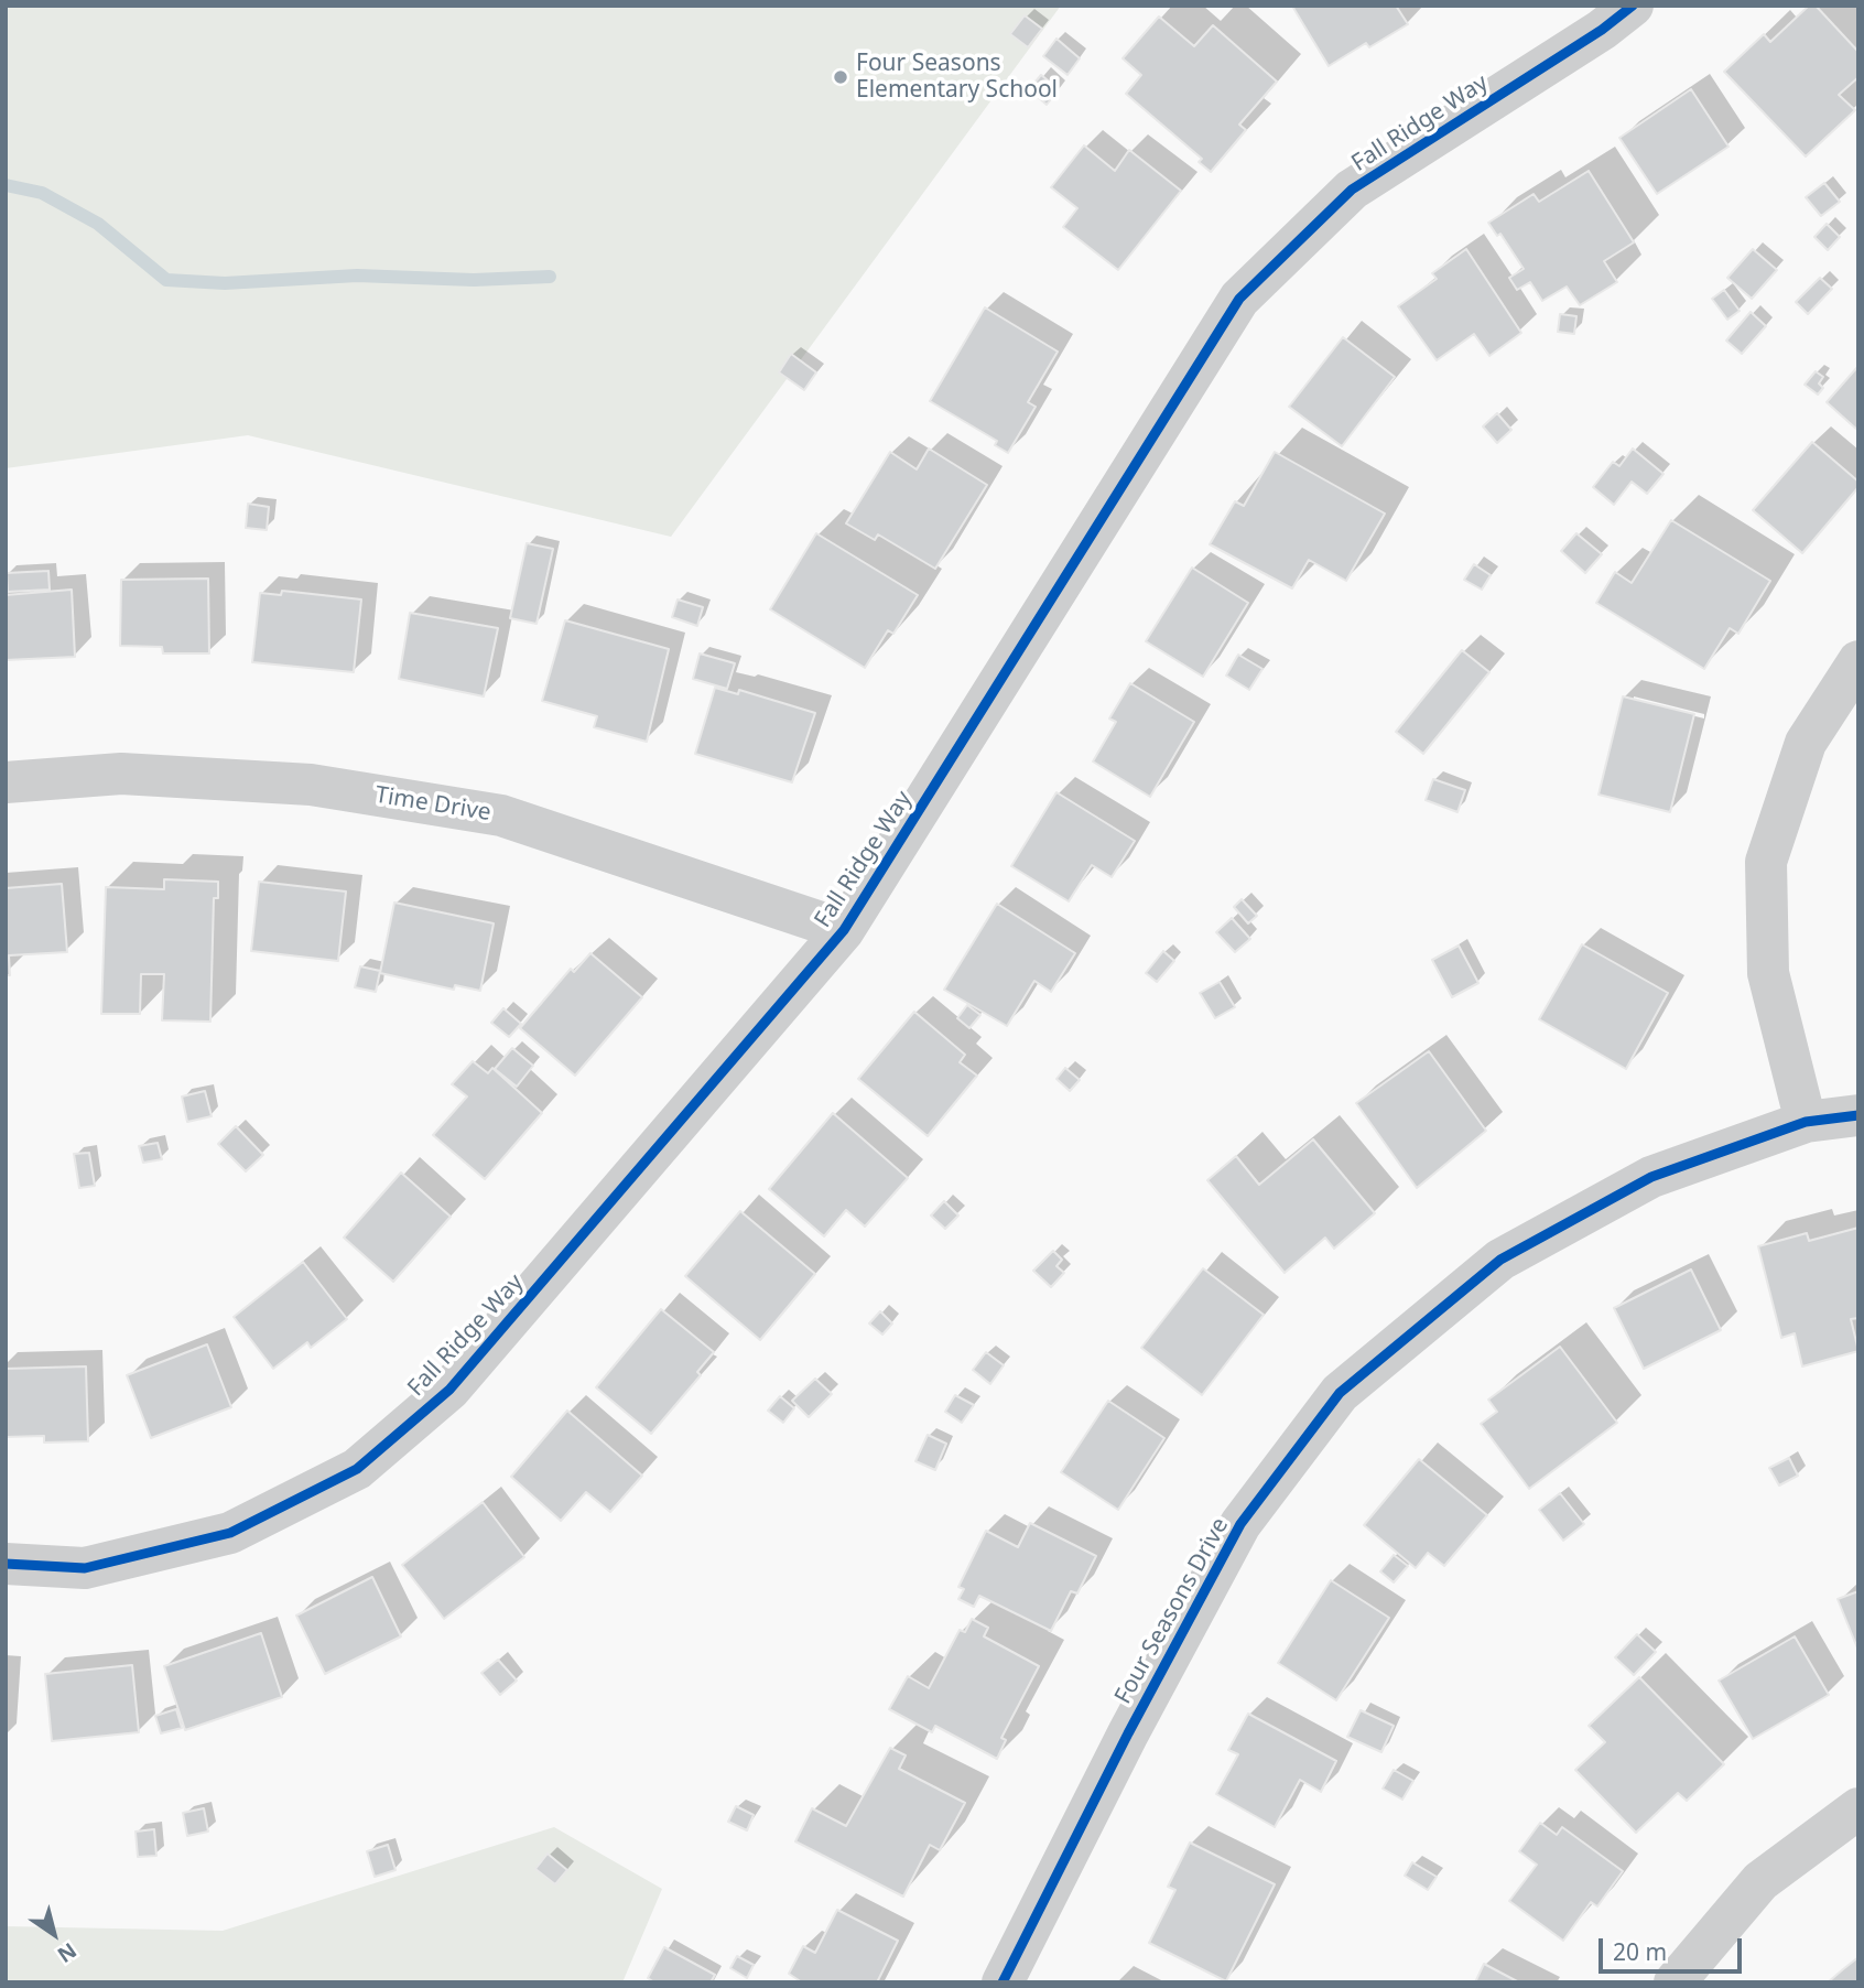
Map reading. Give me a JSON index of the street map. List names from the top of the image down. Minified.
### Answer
{"streets":{"street":["Fall Ridge Way","Time Drive","Four Seasons Drive"]},"crossings":[["Fall Ridge Way","Time Drive"]],"places":["Four Seasons Elementary School"],"scale_bar":"20 m","north":"bottom right"}
